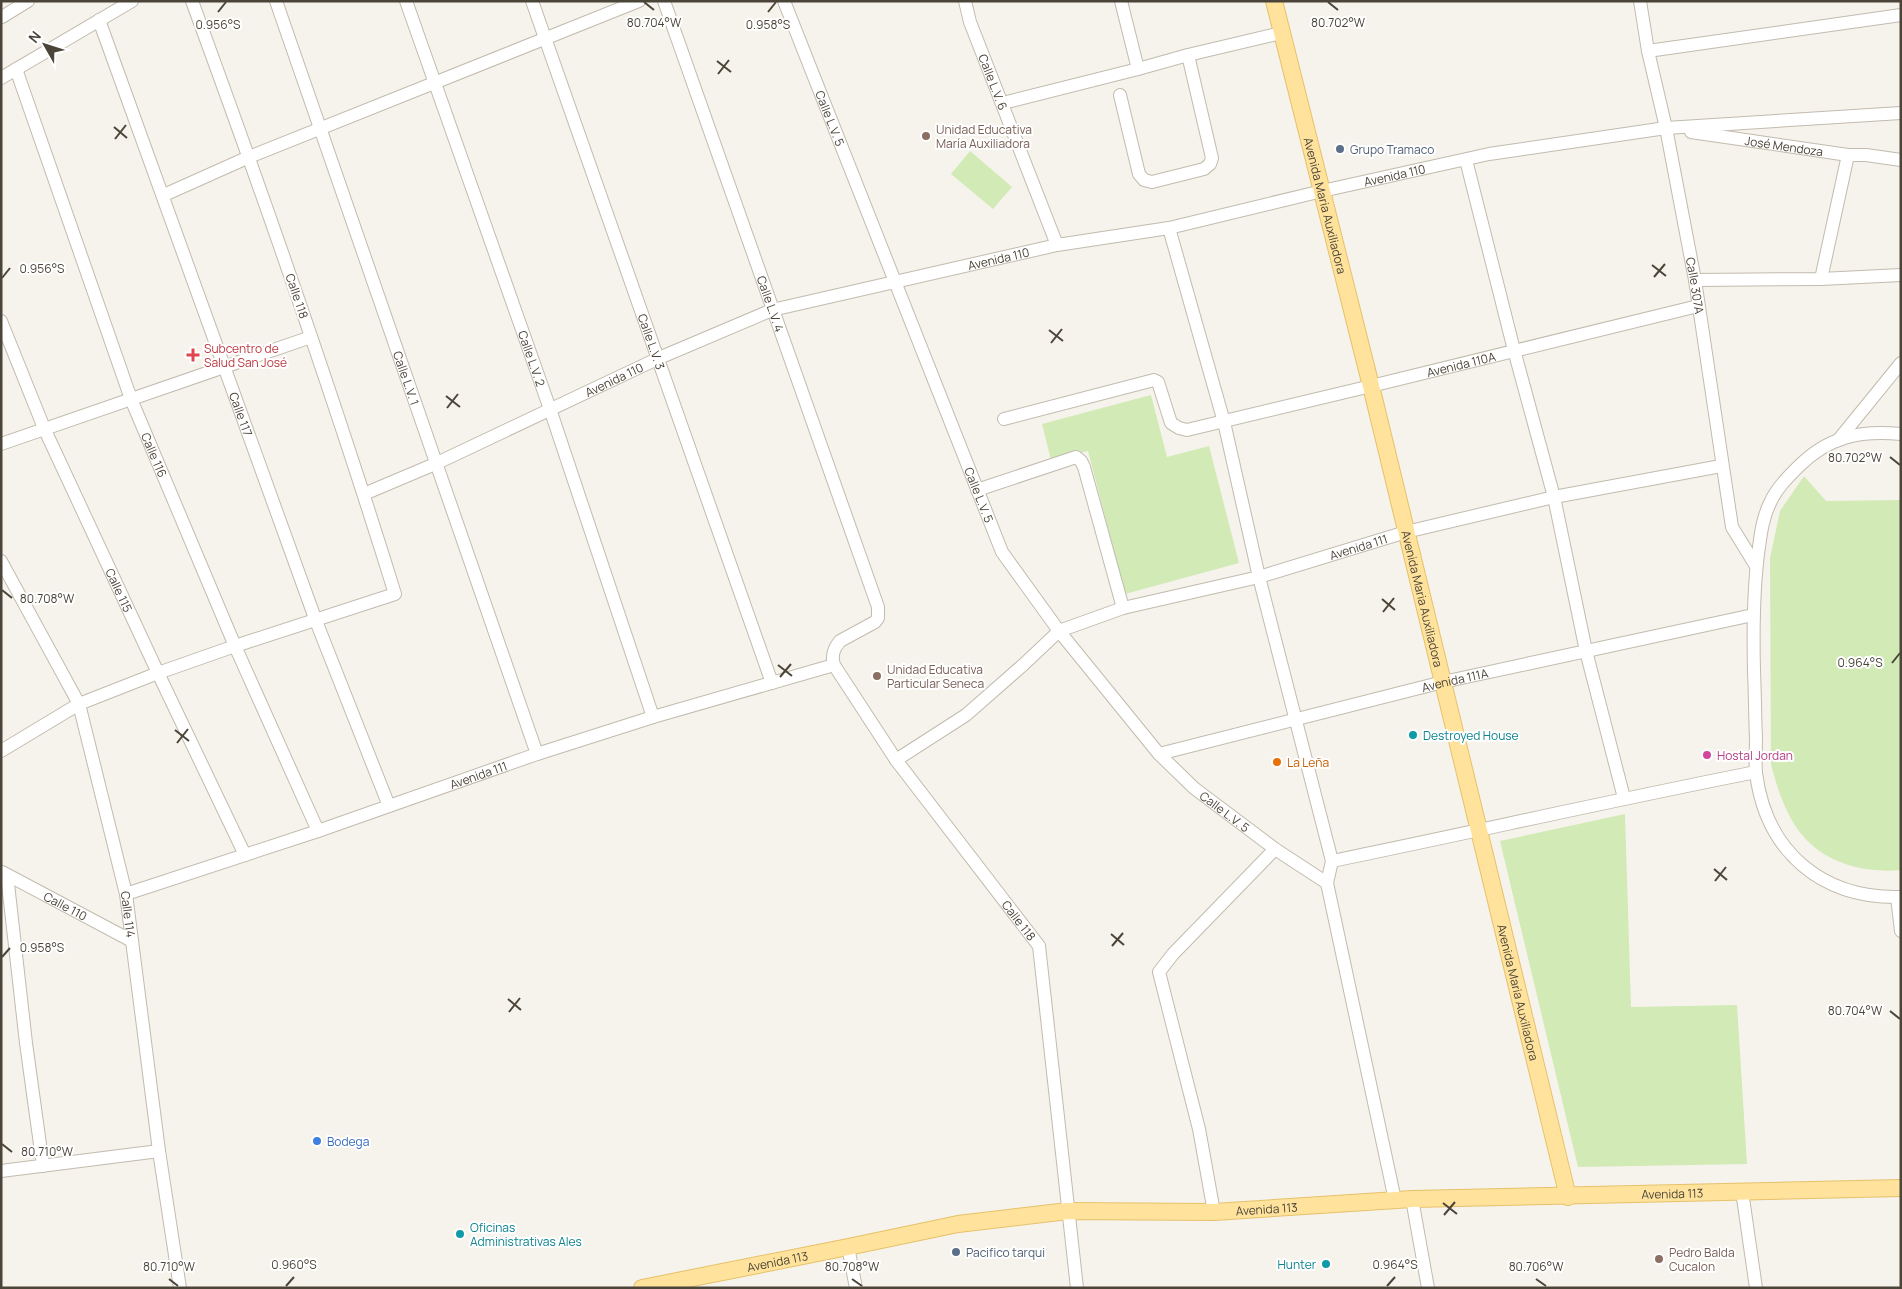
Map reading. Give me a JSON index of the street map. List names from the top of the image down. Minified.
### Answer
{"streets":{"main road":["Avenida Maria Auxiliadora","Avenida 113"],"street":["Calle L.V. 6","Calle L.V. 5","José Mendoza","Avenida 110","Calle 307A","Calle 118","Calle L.V. 4","Calle L.V. 3","Calle L.V. 2","Avenida 110A","Calle L.V. 1","Calle 117","Calle 116","Avenida 111","Calle 115","Avenida 111A","Calle 110","Calle 114"]},"crossings":[["Calle L.V. 6","Avenida 110"],["Calle L.V. 5","Avenida 110"],["Calle L.V. 5","Avenida 111"],["Calle L.V. 5","Avenida 111A"],["José Mendoza","Avenida 110"],["José Mendoza","Calle 307A"],["Avenida 110","Avenida Maria Auxiliadora"],["Avenida 110","Calle 307A"],["Avenida 110","Calle 118"],["Avenida 110","Calle L.V. 4"],["Avenida 110","Calle L.V. 3"],["Avenida 110","Calle L.V. 2"],["Avenida 110","Calle L.V. 1"],["Avenida Maria Auxiliadora","Avenida 110A"],["Avenida Maria Auxiliadora","Avenida 111"],["Avenida Maria Auxiliadora","Avenida 111A"],["Avenida Maria Auxiliadora","Avenida 113"],["Calle 307A","Avenida 110A"],["Calle 307A","Avenida 111"],["Calle 118","Calle L.V. 4"],["Calle 118","Calle 117"],["Calle 118","Avenida 111"],["Calle 118","Avenida 113"],["Calle L.V. 4","Avenida 111"],["Calle L.V. 3","Avenida 111"],["Calle L.V. 2","Avenida 111"],["Calle L.V. 1","Avenida 111"],["Calle 117","Avenida 111"],["Calle 116","Avenida 111"],["Avenida 111","Calle 115"],["Avenida 111","Calle 114"],["Calle 110","Calle 114"]],"places":{"other":["Unidad Educativa María Auxiliadora","Grupo Tramaco","Unidad Educativa Particular Seneca","Destroyed House","Hostal Jordan","La Leña","Bodega","Oficinas Administrativas Ales","Pacifico tarqui","Pedro Balda Cucalon","Hunter"],"health":["Subcentro de Salud San José"]},"north":"top left","coordinates":["80.704°W","80.702°W","0.956°S","0.958°S","80.708°W","0.964°S","80.710°W","0.960°S","80.706°W"]}
